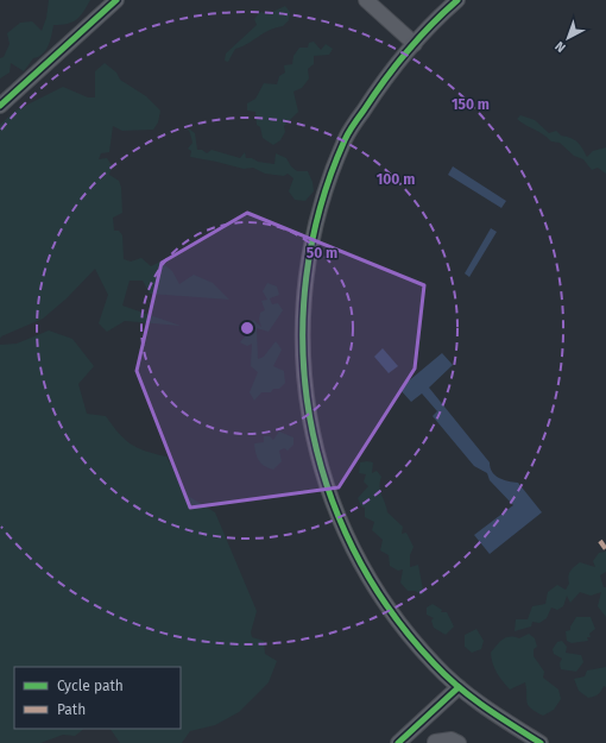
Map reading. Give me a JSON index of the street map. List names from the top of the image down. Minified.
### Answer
{"legend":["Cycle path","Path"],"north":"bottom left","rings":["150 m","100 m","50 m"]}
